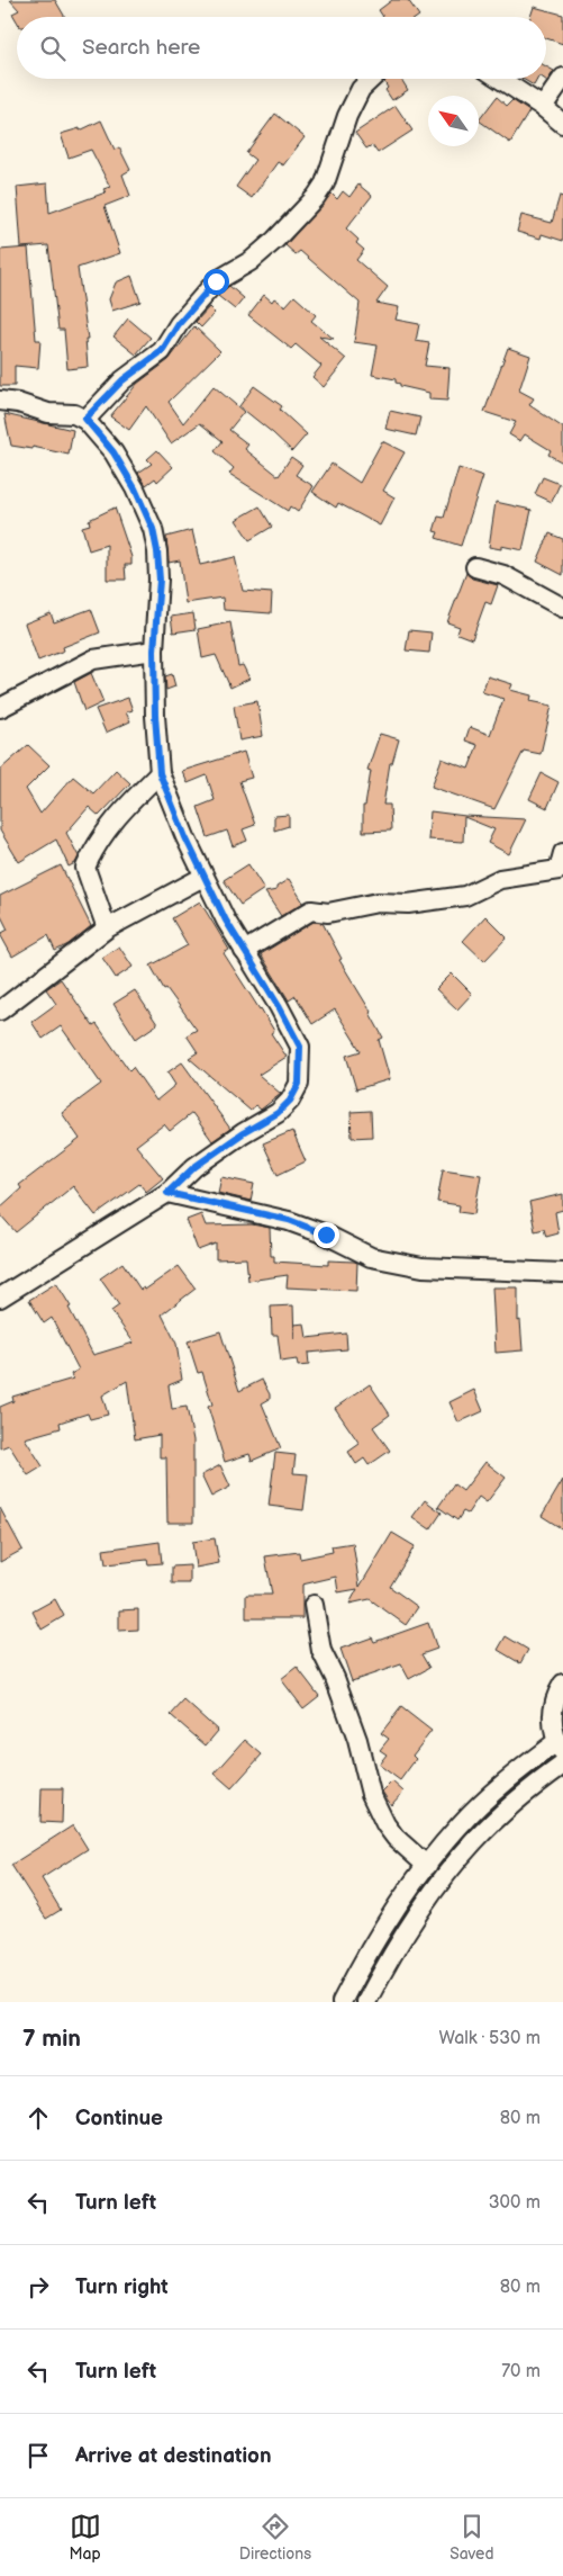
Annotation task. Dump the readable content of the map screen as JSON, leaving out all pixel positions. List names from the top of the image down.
{
  "north": "top left",
  "page": {
    "search": "Search here",
    "heading": ["7 min", "Walk · 530 m"],
    "list": [
      ["Continue", "80 m"],
      ["Turn left", "300 m"],
      ["Turn right", "80 m"],
      ["Turn left", "70 m"],
      "Arrive at destination"
    ],
    "nav": ["Map", "Directions", "Saved"]
  }
}
